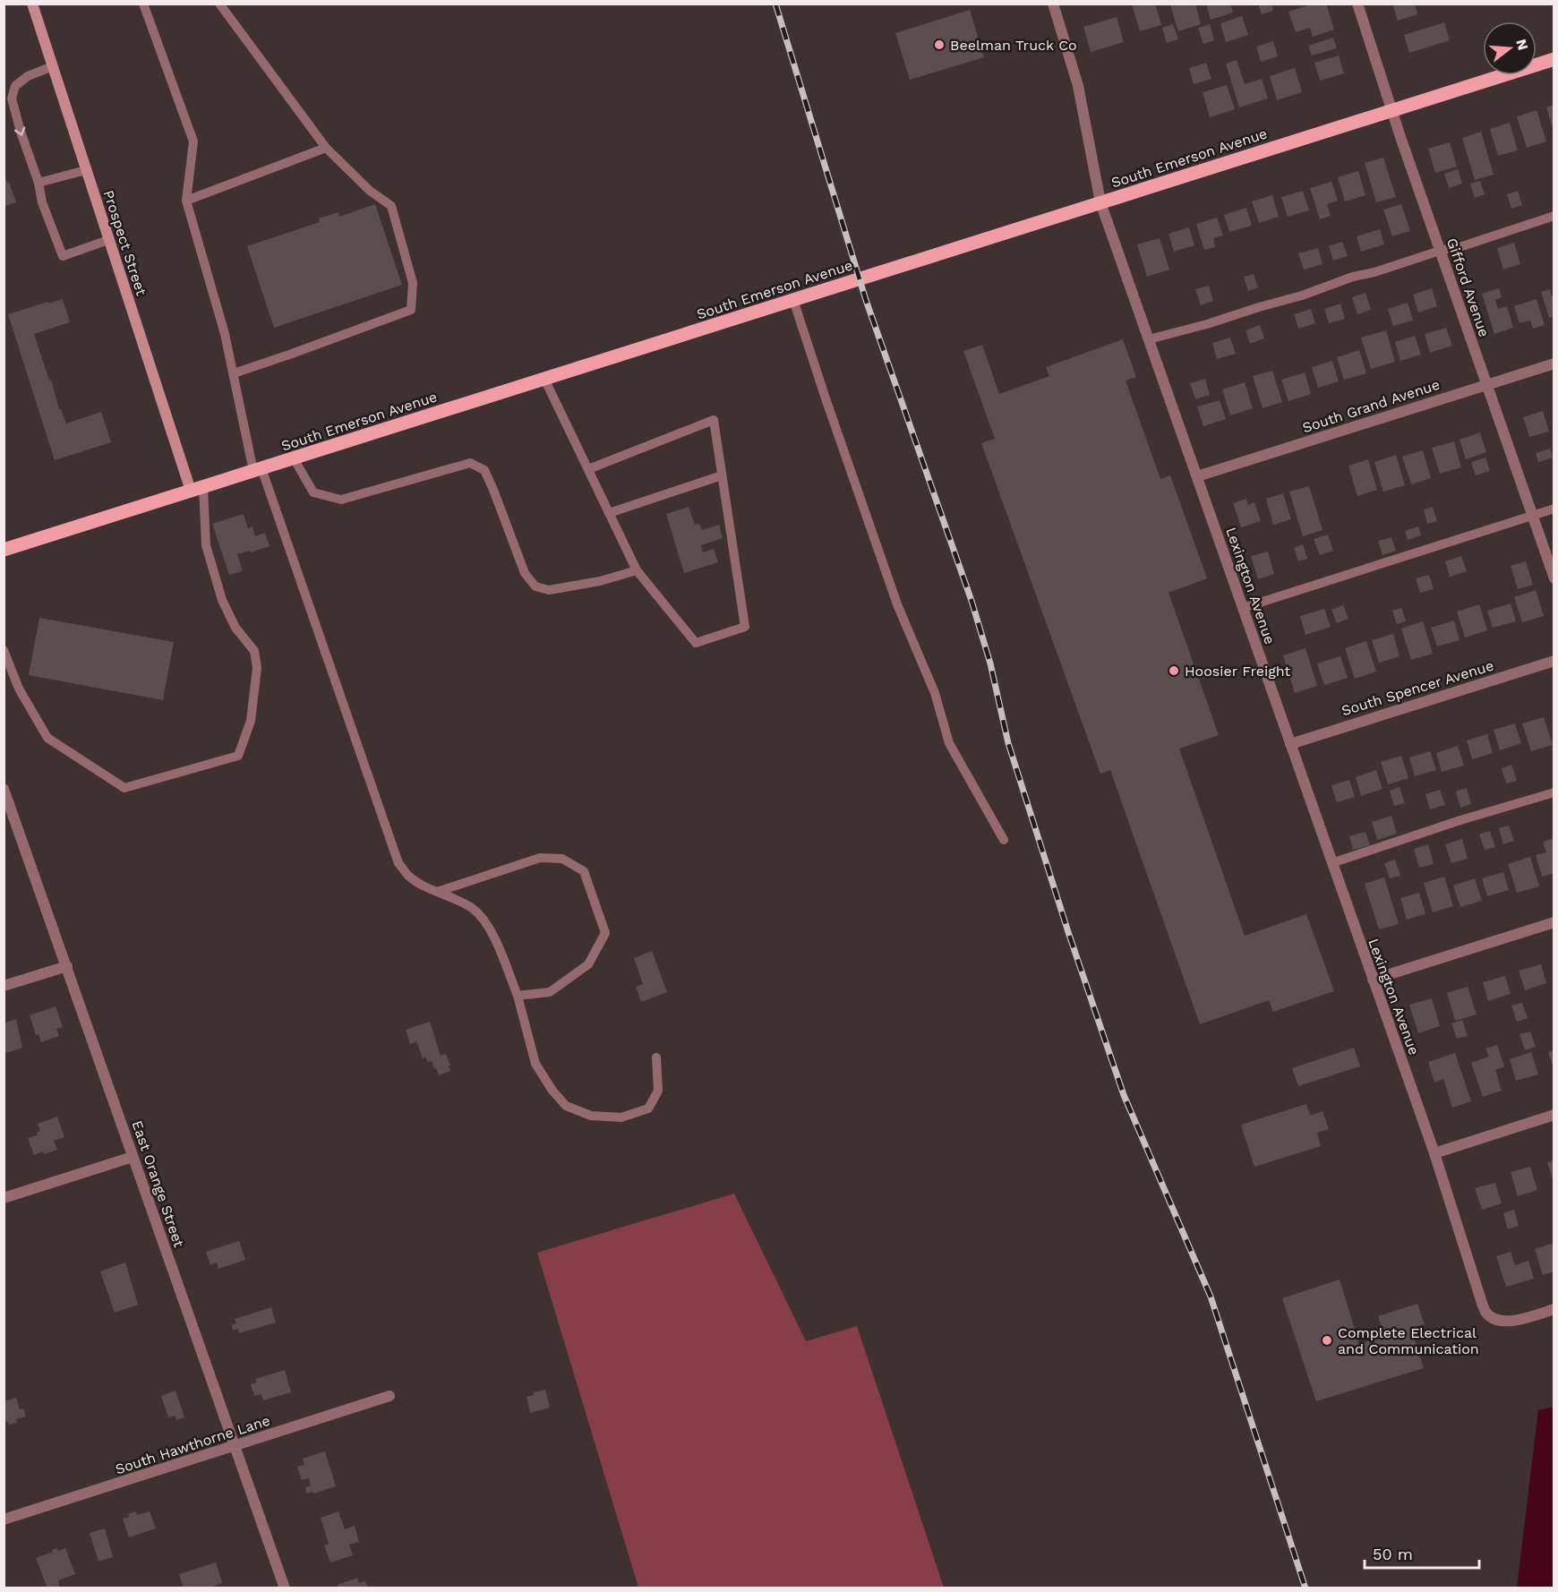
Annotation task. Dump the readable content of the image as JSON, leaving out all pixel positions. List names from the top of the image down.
{
  "streets": {
    "main road": ["South Emerson Avenue", "Prospect Street"],
    "street": [
      "Gifford Avenue",
      "South Grand Avenue",
      "Lexington Avenue",
      "South Spencer Avenue",
      "East Orange Street",
      "South Hawthorne Lane"
    ]
  },
  "crossings": [
    ["South Emerson Avenue", "Prospect Street"],
    ["South Emerson Avenue", "Gifford Avenue"],
    ["South Emerson Avenue", "Lexington Avenue"],
    ["Gifford Avenue", "South Grand Avenue"],
    ["South Grand Avenue", "Lexington Avenue"],
    ["Lexington Avenue", "South Spencer Avenue"],
    ["East Orange Street", "South Hawthorne Lane"]
  ],
  "places": ["Beelman Truck Co", "Hoosier Freight", "Complete Electrical and Communication"],
  "scale_bar": "50 m",
  "north": "right"
}
